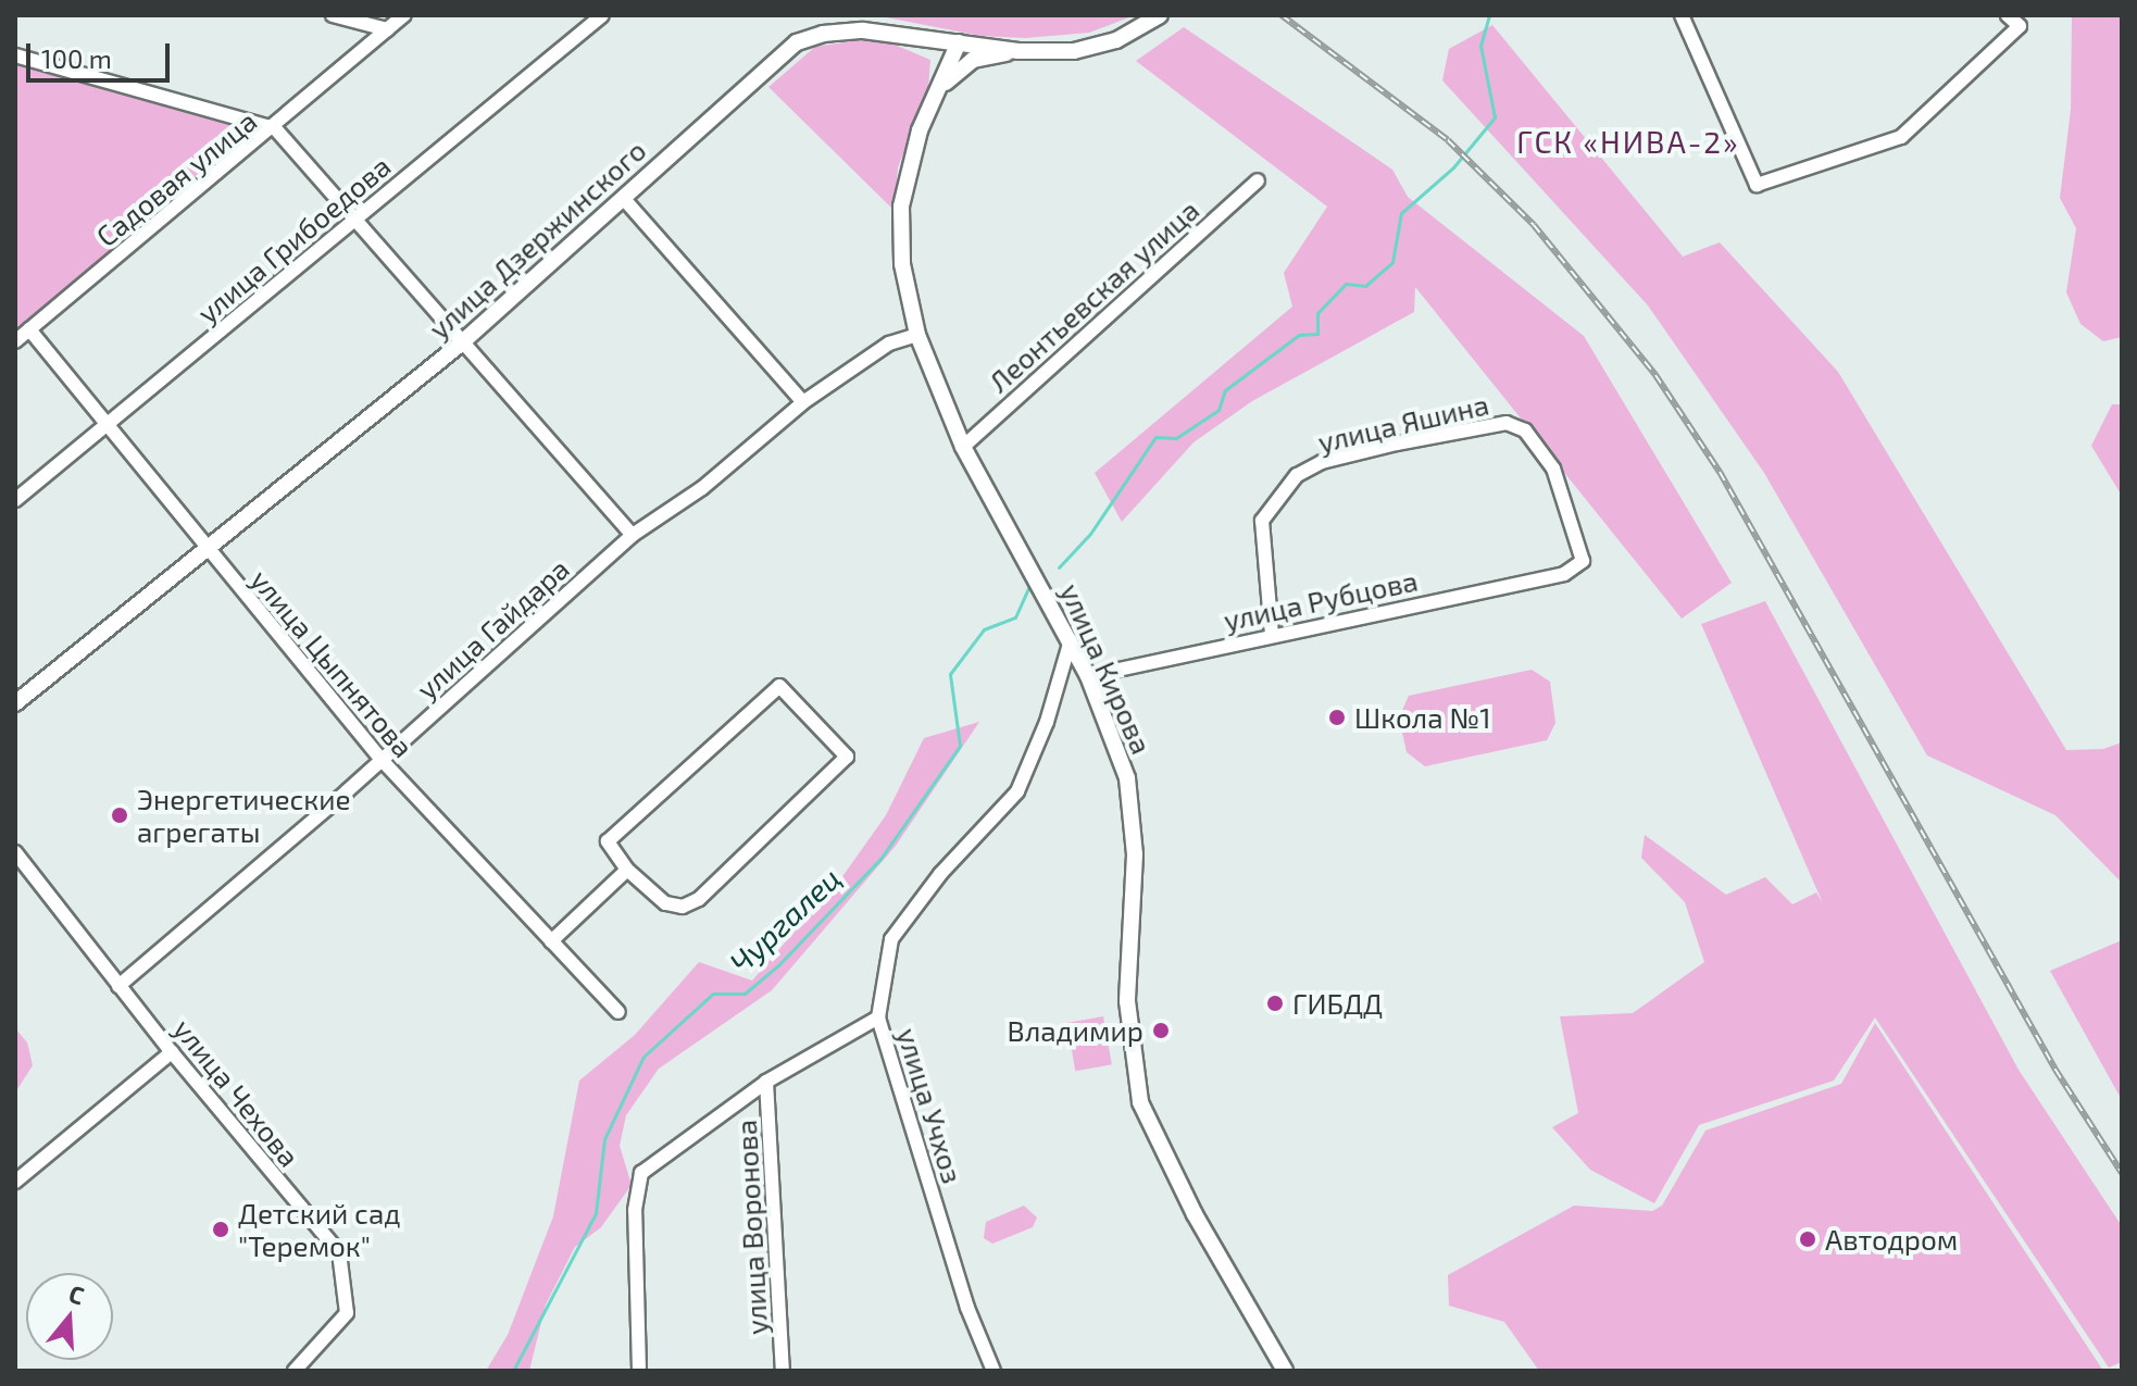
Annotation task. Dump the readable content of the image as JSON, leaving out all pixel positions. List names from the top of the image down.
{
  "streets": {
    "main road": ["улица Дзержинского", "улица Кирова"],
    "street": [
      "Садовая улица",
      "улица Грибоедова",
      "Леонтьевская улица",
      "улица Яшина",
      "улица Рубцова",
      "улица Гайдара",
      "улица Цыпнятова",
      "улица Чехова",
      "улица Учхоз",
      "улица Воронова"
    ]
  },
  "crossings": [
    ["Садовая улица", "улица Цыпнятова"],
    ["улица Грибоедова", "улица Цыпнятова"],
    ["улица Дзержинского", "улица Цыпнятова"],
    ["улица Дзержинского", "улица Кирова"],
    ["Леонтьевская улица", "улица Кирова"],
    ["улица Яшина", "улица Рубцова"],
    ["улица Рубцова", "улица Кирова"],
    ["улица Гайдара", "улица Цыпнятова"],
    ["улица Гайдара", "улица Кирова"],
    ["улица Гайдара", "улица Чехова"],
    ["улица Кирова", "улица Учхоз"]
  ],
  "districts": ["ГСК «НИВА-2»"],
  "water": ["Чургалец"],
  "places": [
    "Школа №1",
    "Энергетические агрегаты",
    "ГИБДД",
    "Владимир",
    "Детский сад \"Теремок\"",
    "Автодром"
  ],
  "scale_bar": "100 m",
  "north": "top"
}
